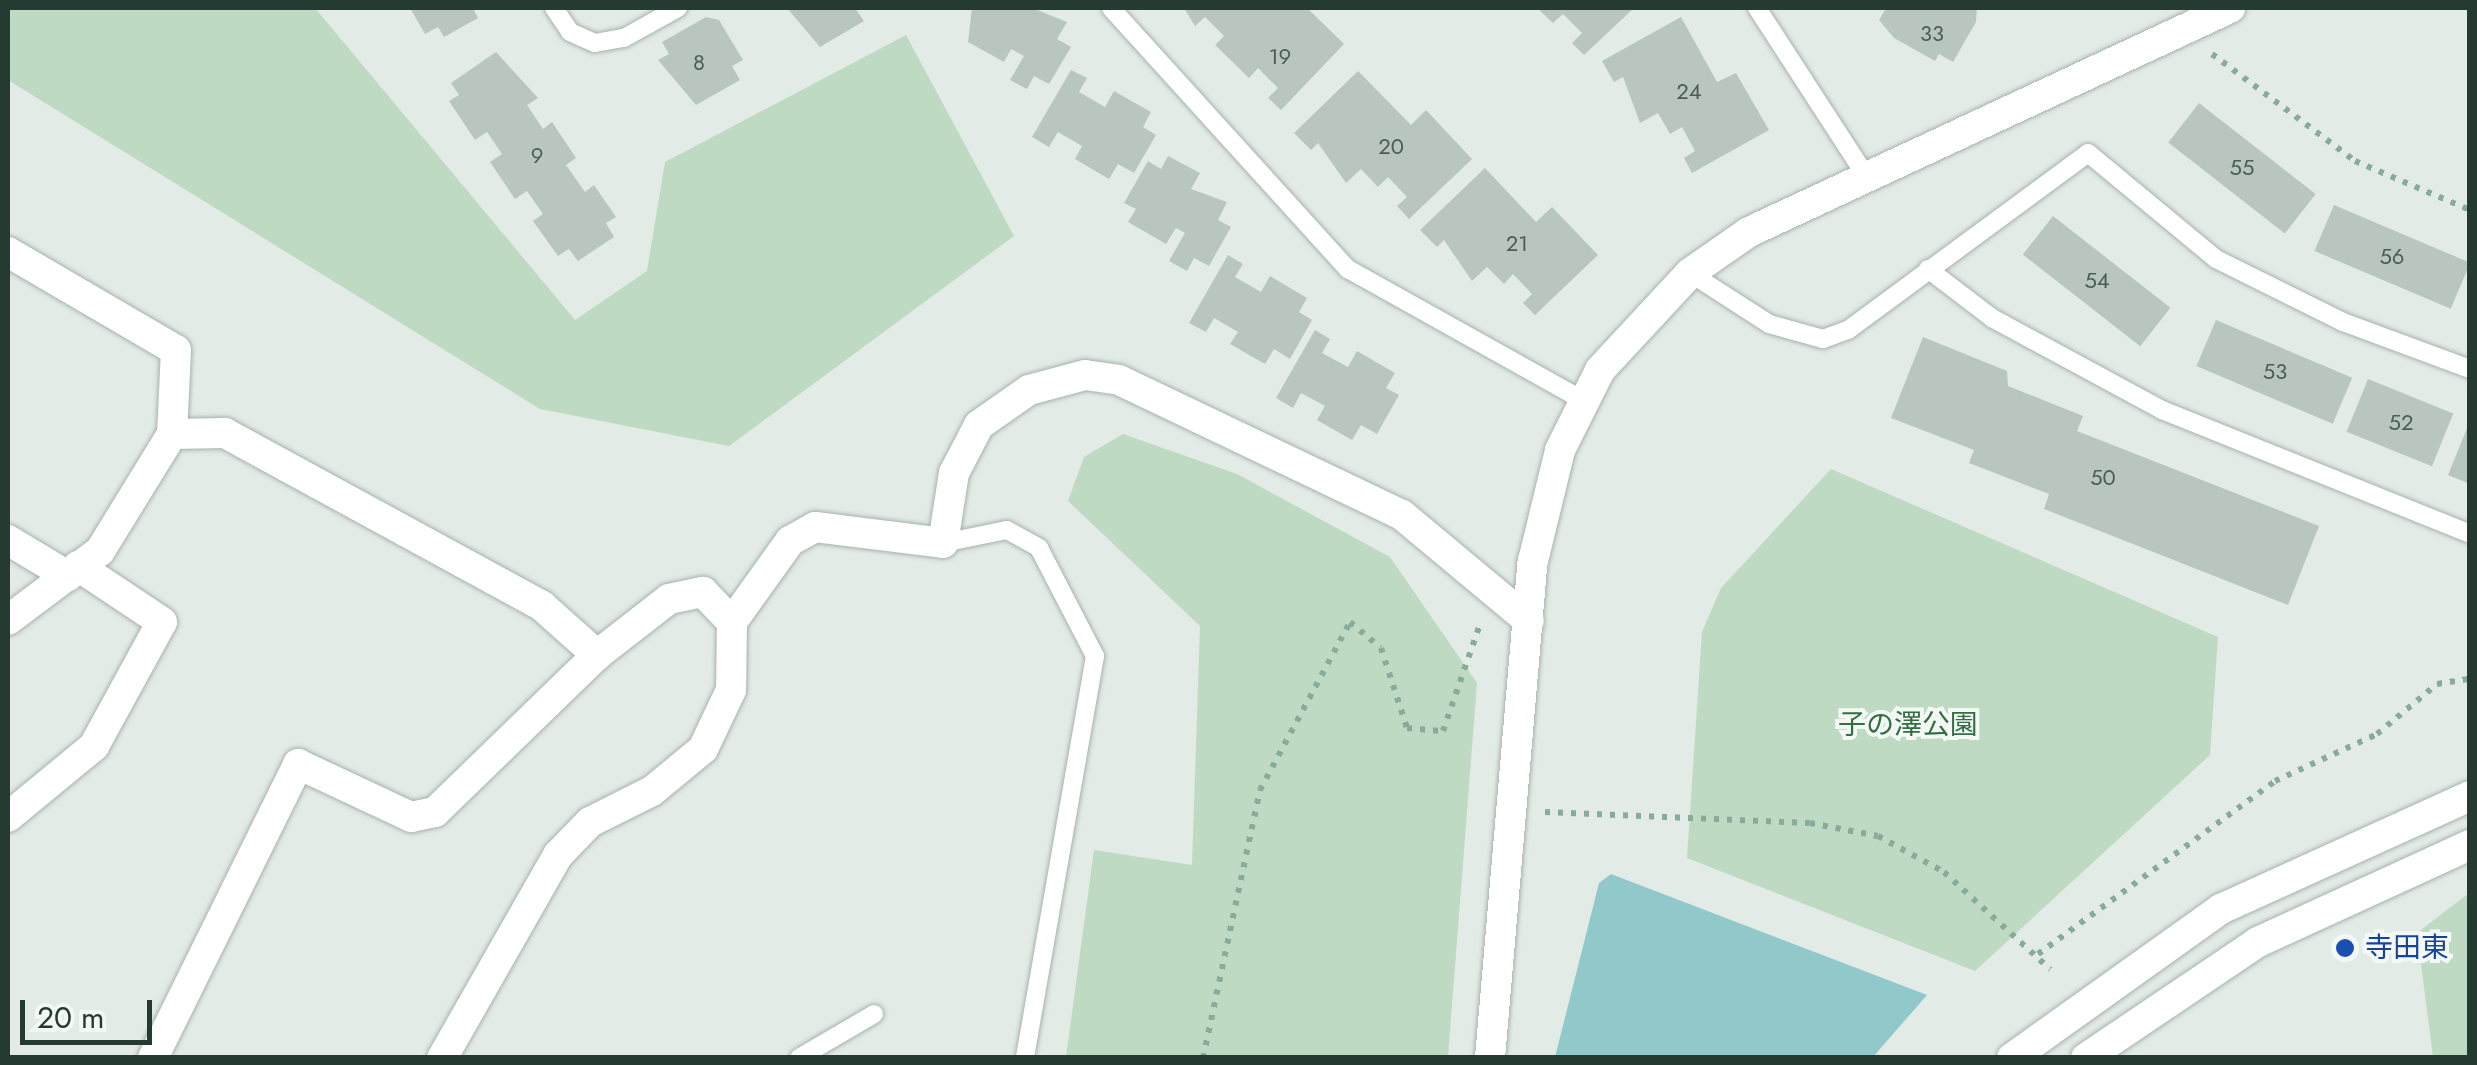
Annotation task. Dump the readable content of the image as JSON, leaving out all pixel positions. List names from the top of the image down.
{
  "parks": ["子の澤公園"],
  "places": ["寺田東"],
  "house_numbers": [
    "33",
    "19",
    "8",
    "24",
    "20",
    "9",
    "55",
    "21",
    "56",
    "54",
    "53",
    "52",
    "50"
  ],
  "scale_bar": "20 m"
}
